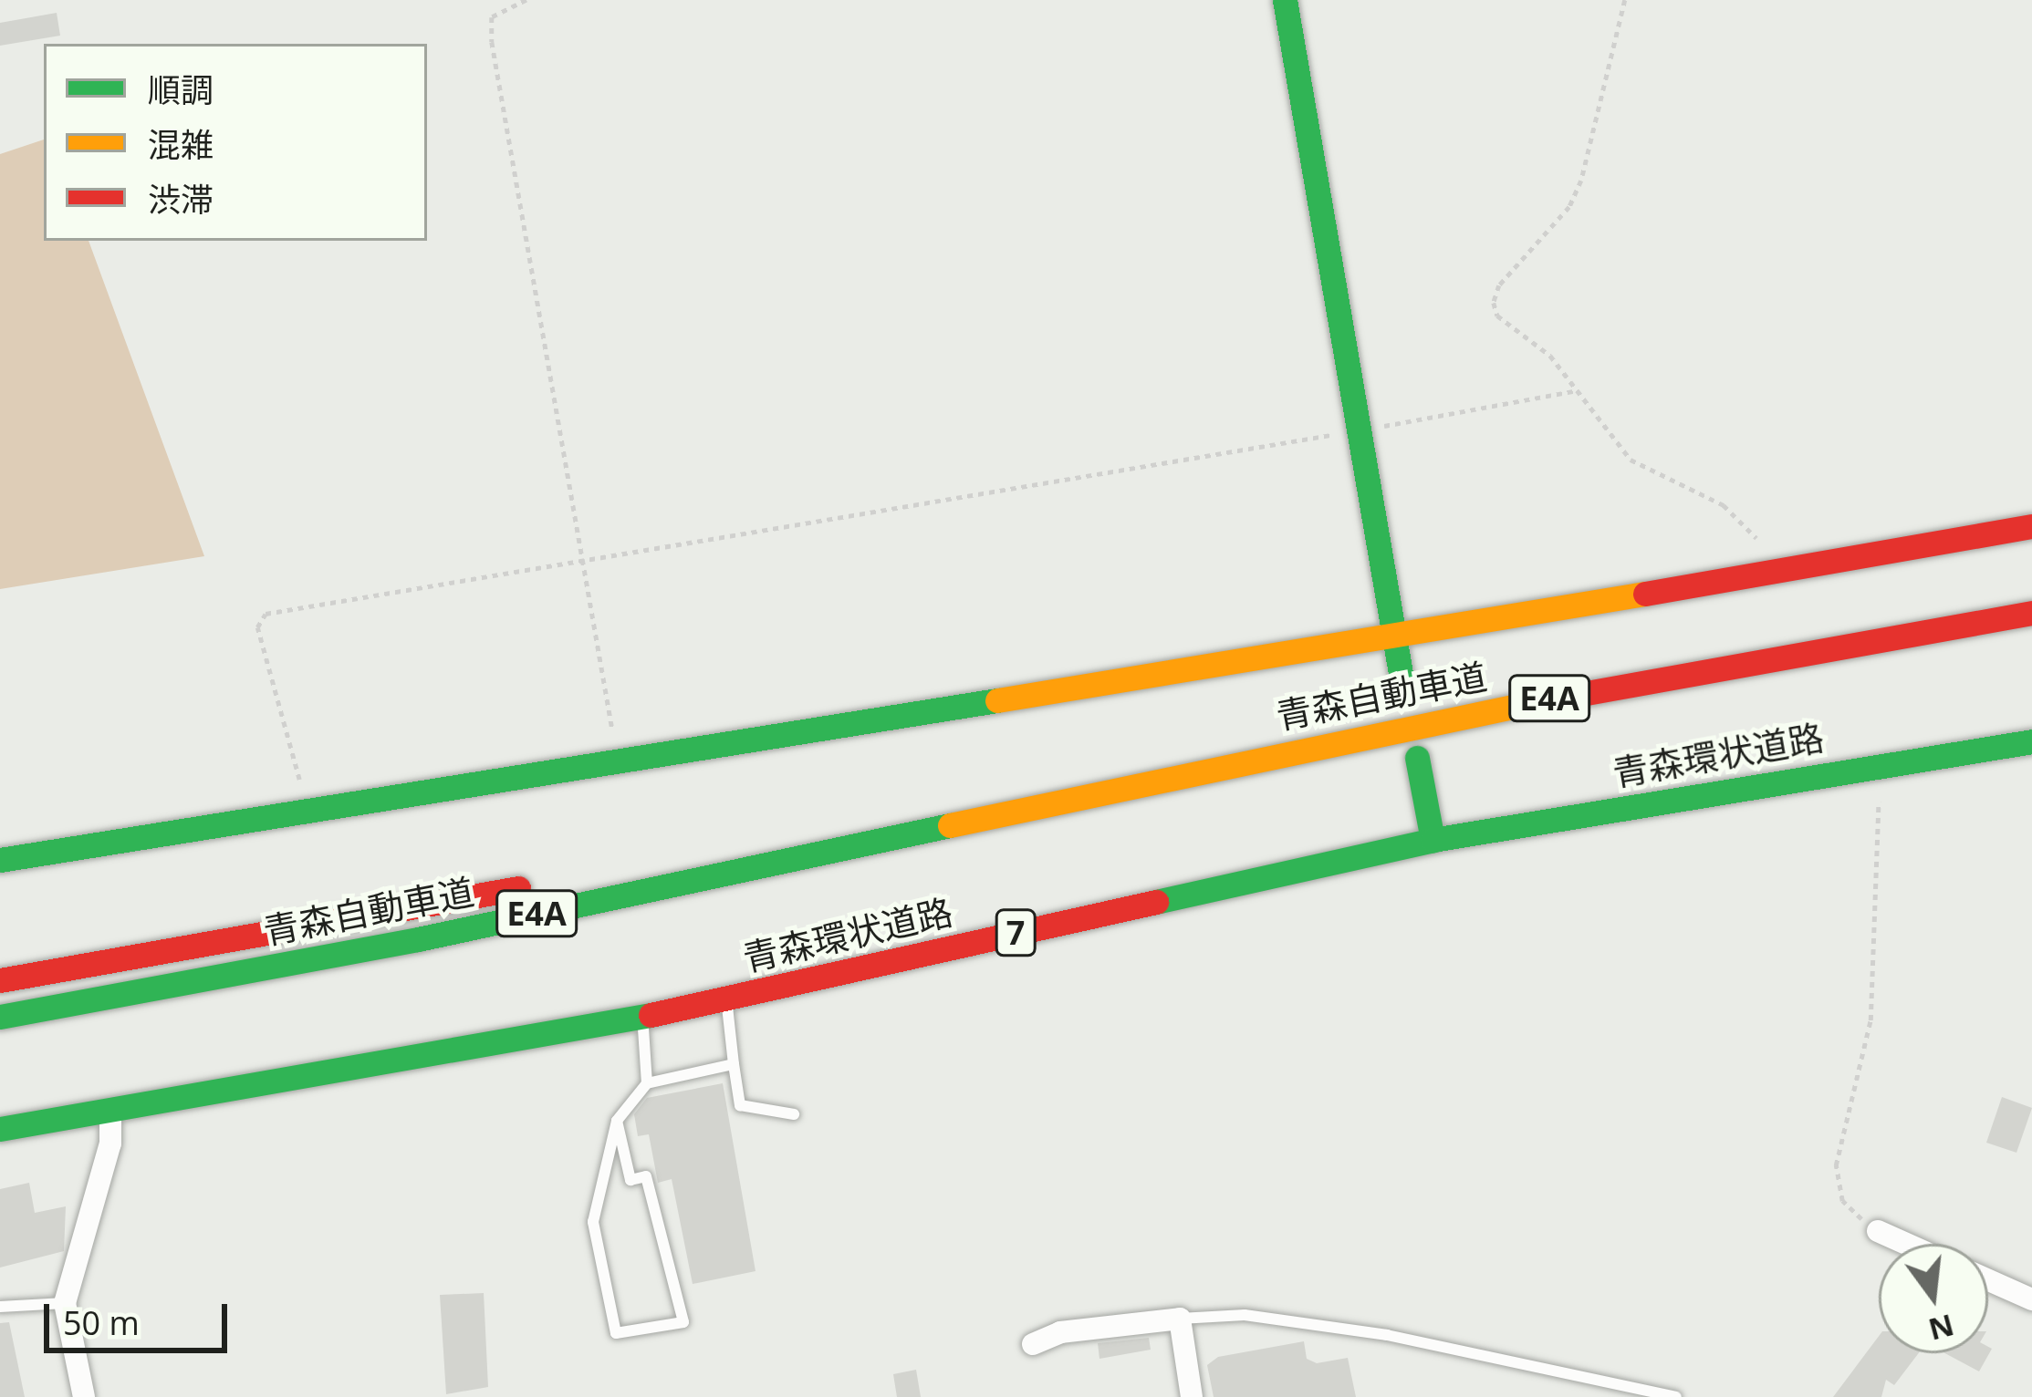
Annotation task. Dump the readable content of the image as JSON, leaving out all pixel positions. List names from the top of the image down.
{
  "streets": {
    "main road": [
      "青森自動車道",
      "E4A",
      "青森環状道路",
      "7"
    ]
  },
  "legend": ["順調", "混雑", "渋滞"],
  "scale_bar": "50 m",
  "north": "bottom"
}
